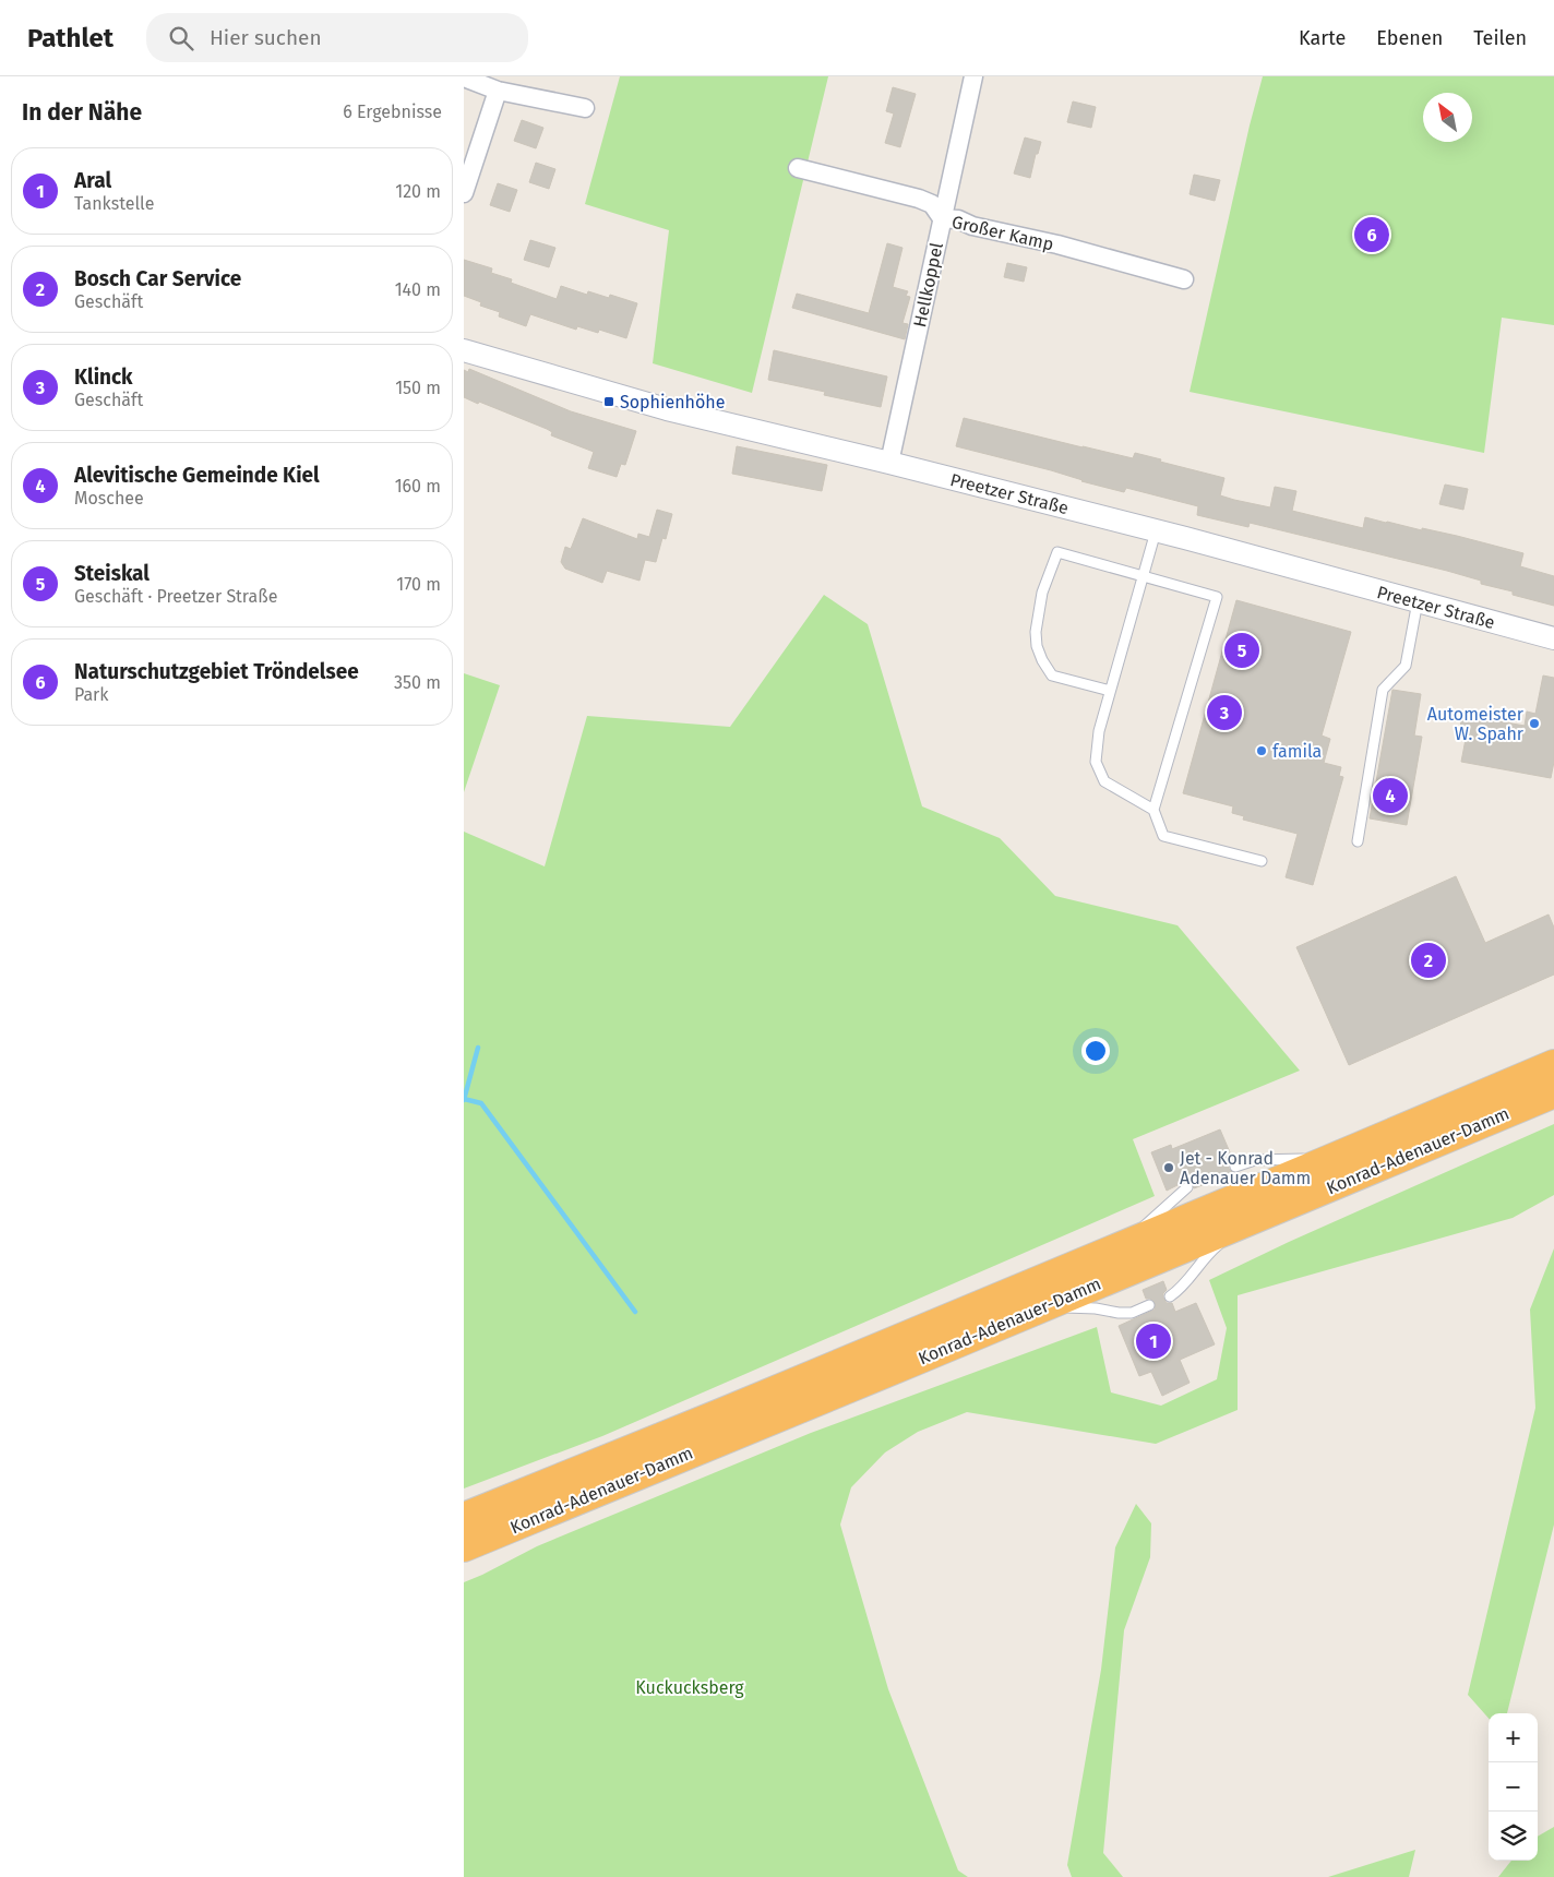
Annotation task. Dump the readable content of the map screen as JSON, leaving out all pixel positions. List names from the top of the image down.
{
  "streets": {
    "highway": ["Konrad-Adenauer-Damm"],
    "street": ["Großer Kamp", "Hellkoppel", "Preetzer Straße"]
  },
  "crossings": [
    ["Großer Kamp", "Hellkoppel"],
    ["Hellkoppel", "Preetzer Straße"]
  ],
  "parks": ["Kuckucksberg"],
  "places": {
    "transit": ["Sophienhöhe"],
    "other": ["Automeister W. Spahr", "famila", "Jet - Konrad Adenauer Damm"]
  },
  "north": "top left",
  "page": {
    "header": "Pathlet",
    "search": "Hier suchen",
    "nav": ["Karte", "Ebenen", "Teilen"],
    "heading": ["In der Nähe", "6 Ergebnisse"],
    "list": [
      {
        "mark": "1",
        "name": "Aral",
        "note": "Tankstelle",
        "value": "120 m"
      },
      {
        "mark": "2",
        "name": "Bosch Car Service",
        "note": "Geschäft",
        "value": "140 m"
      },
      {
        "mark": "3",
        "name": "Klinck",
        "note": "Geschäft",
        "value": "150 m"
      },
      {
        "mark": "4",
        "name": "Alevitische Gemeinde Kiel",
        "note": "Moschee",
        "value": "160 m"
      },
      {
        "mark": "5",
        "name": "Steiskal",
        "note": "Geschäft · Preetzer Straße",
        "value": "170 m"
      },
      {
        "mark": "6",
        "name": "Naturschutzgebiet Tröndelsee",
        "note": "Park",
        "value": "350 m"
      }
    ],
    "pins": [
      "6",
      "5",
      "3",
      "4",
      "2",
      "1"
    ],
    "map_buttons": ["+", "−"]
  }
}
